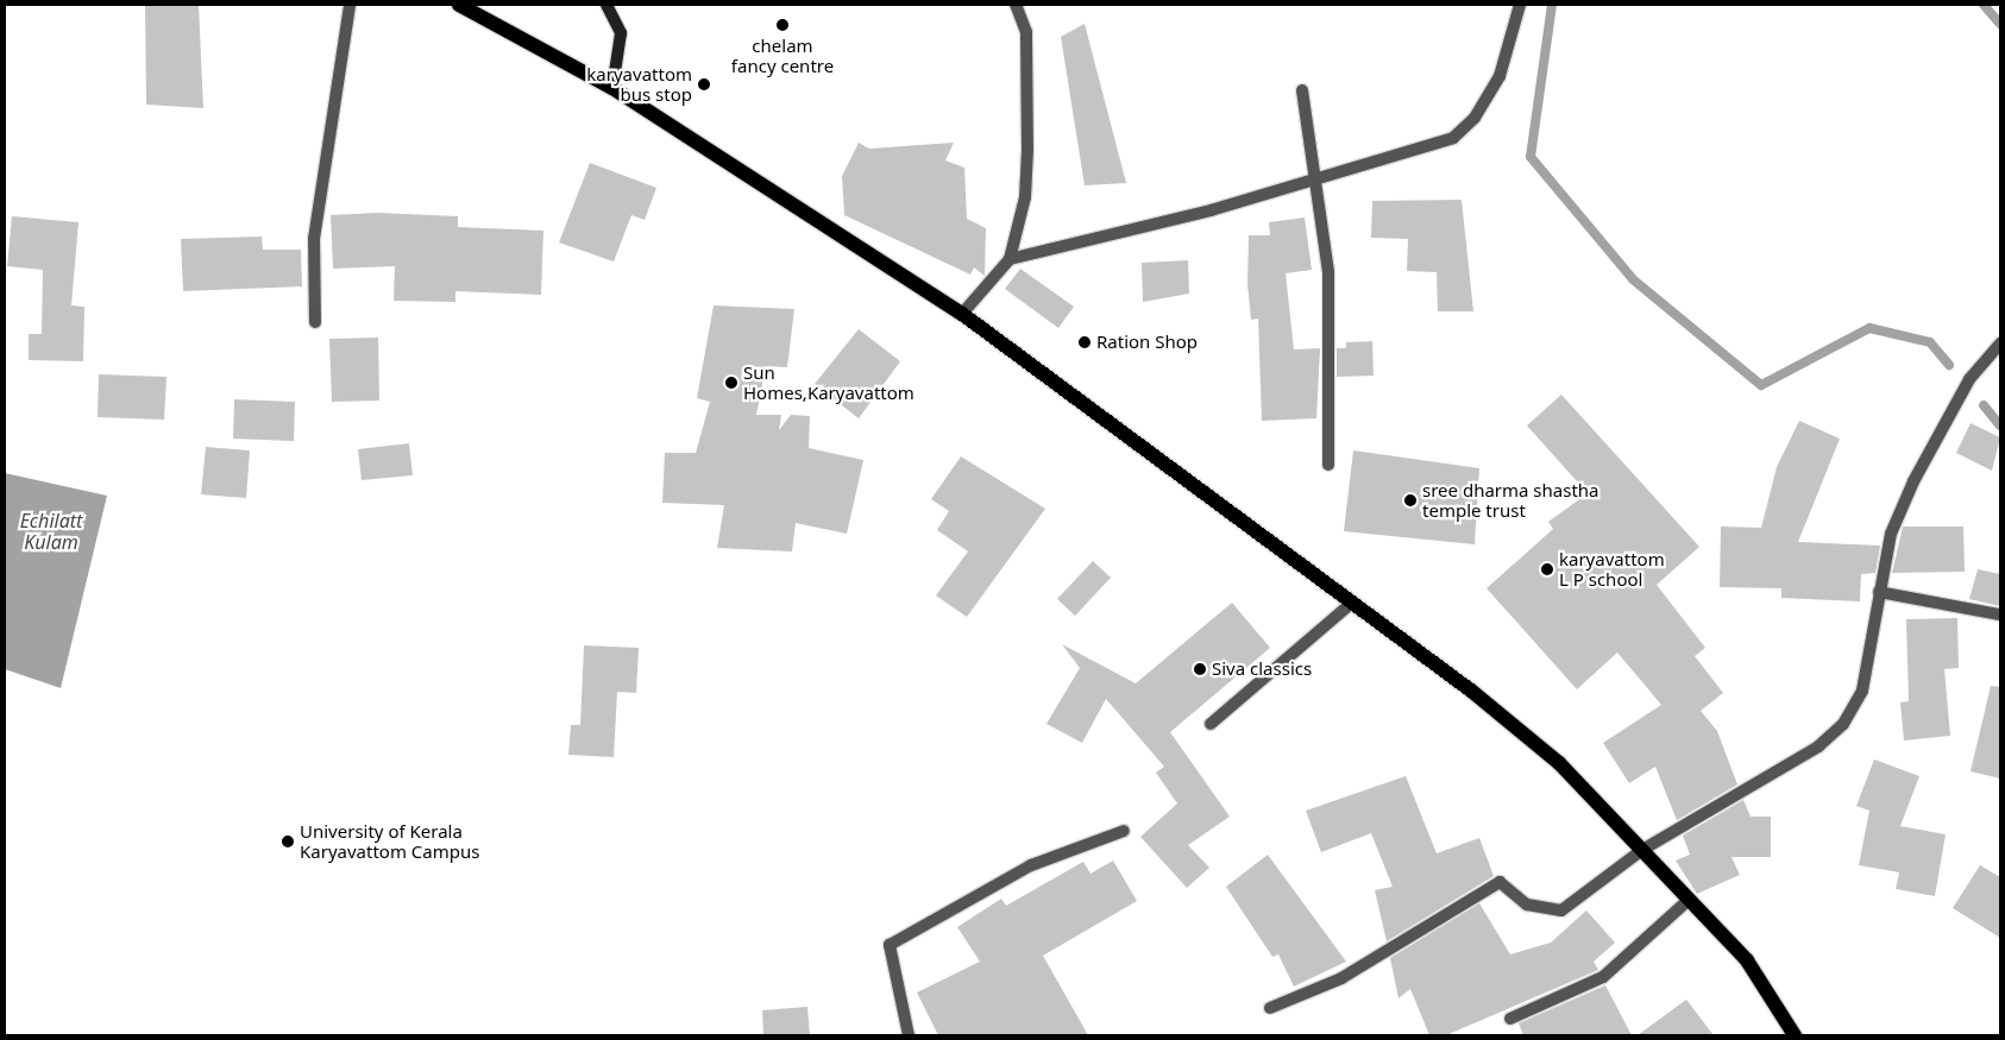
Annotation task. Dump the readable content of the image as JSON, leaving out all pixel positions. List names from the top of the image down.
{
  "water": ["Echilatt Kulam"],
  "places": [
    "chelam fancy centre",
    "karyavattom bus stop",
    "Ration Shop",
    "Sun Homes,Karyavattom",
    "sree dharma shastha temple trust",
    "karyavattom L P school",
    "Siva classics",
    "University of Kerala Karyavattom Campus"
  ]
}
